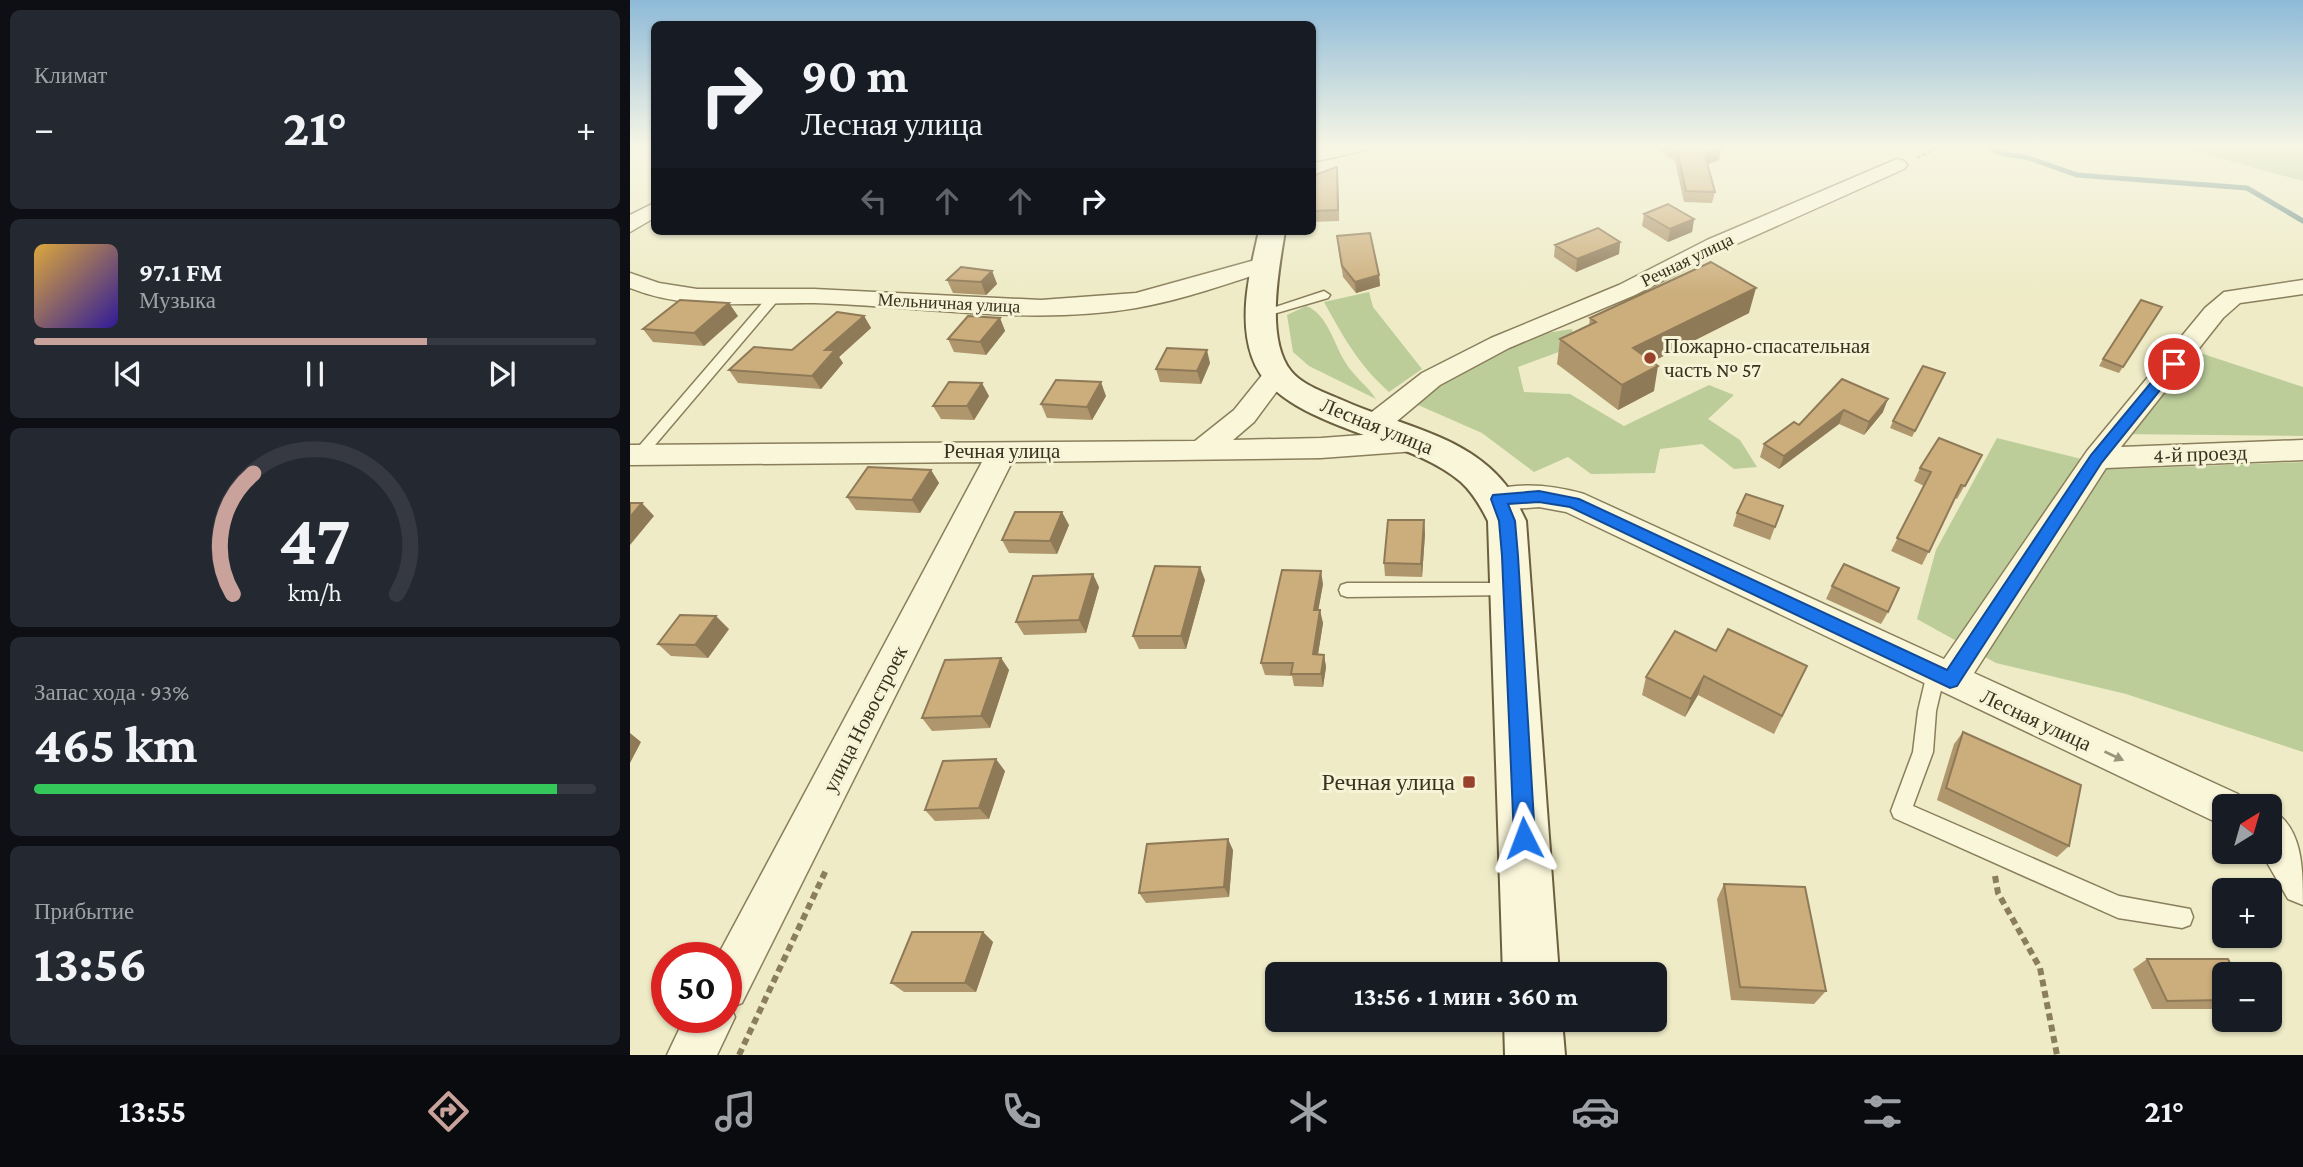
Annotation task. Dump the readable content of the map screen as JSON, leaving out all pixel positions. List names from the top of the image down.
{
  "streets": {
    "main road": ["Лесная улица"],
    "street": [
      "Речная улица",
      "Мельничная улица",
      "4-й проезд",
      "улица Новостроек"
    ]
  },
  "crossings": [
    ["Речная улица", "Лесная улица"],
    ["Речная улица", "улица Новостроек"]
  ],
  "places": {
    "other": ["Пожарно-спасательная часть № 57"],
    "transit": ["Речная улица"]
  },
  "north": "top right",
  "page": {
    "tile": [
      "Климат",
      ["Запас хода · 93%", "465 km"],
      ["Прибытие", "13:56"]
    ],
    "turn": ["90 m", "Лесная улица"],
    "heat": ["−", "21°", "+"],
    "song": ["97.1 FM", "Музыка"],
    "map_buttons": ["+", "−"],
    "limit": "50",
    "trip": "13:56 · 1 мин · 360 m",
    "tabs": ["13:55", "21°"],
    "gauge": ["47", "km/h"]
  }
}
